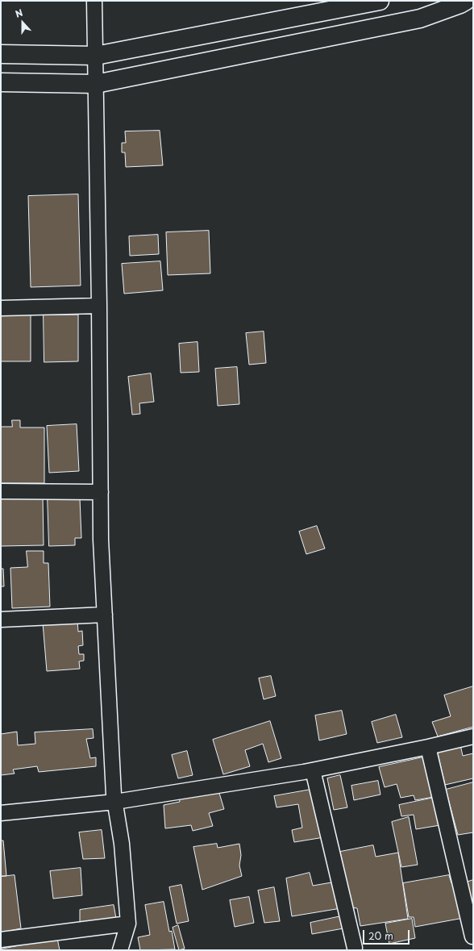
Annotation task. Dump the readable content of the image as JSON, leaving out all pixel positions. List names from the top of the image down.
{
  "scale_bar": "20 m",
  "north": "top"
}
